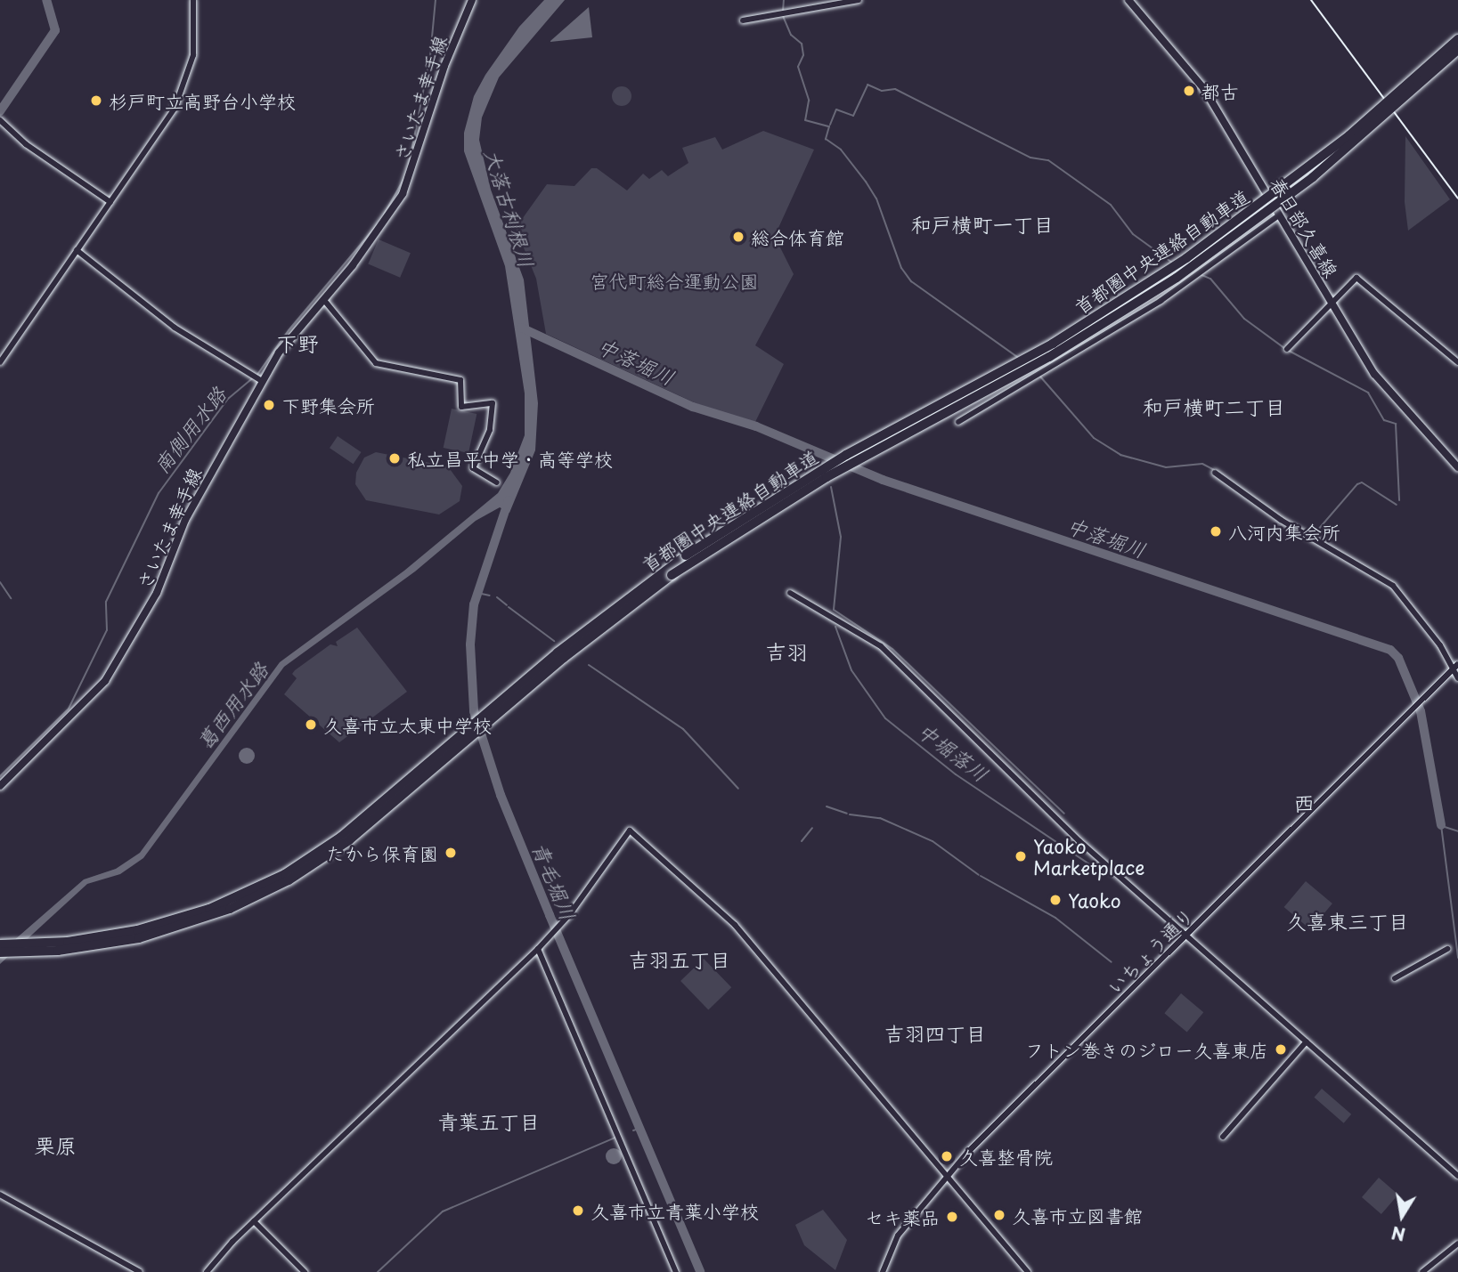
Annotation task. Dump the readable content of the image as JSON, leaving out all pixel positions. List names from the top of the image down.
{
  "streets": {
    "highway": ["首都圏中央連絡自動車道"],
    "main road": ["さいたま幸手線", "春日部久喜線"],
    "street": ["いちょう通り"]
  },
  "districts": [
    "和戸横町一丁目",
    "下野",
    "和戸横町二丁目",
    "吉羽",
    "西",
    "久喜東三丁目",
    "吉羽五丁目",
    "吉羽四丁目",
    "青葉五丁目",
    "栗原"
  ],
  "water": [
    "大落古利根川",
    "中落堀川",
    "南側用水路",
    "葛西用水路",
    "中堀落川",
    "青毛堀川"
  ],
  "parks": ["宮代町総合運動公園"],
  "places": [
    "都古",
    "杉戸町立高野台小学校",
    "総合体育館",
    "下野集会所",
    "私立昌平中学・高等学校",
    "八河内集会所",
    "久喜市立太東中学校",
    "たから保育園",
    "Yaoko Marketplace",
    "Yaoko",
    "フトン巻きのジロー久喜東店",
    "久喜整骨院",
    "久喜市立青葉小学校",
    "久喜市立図書館",
    "セキ薬品"
  ],
  "north": "bottom"
}
